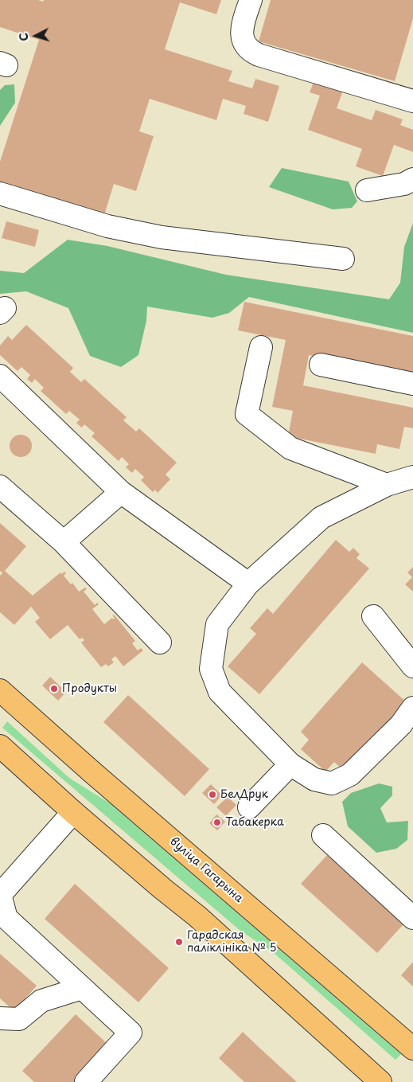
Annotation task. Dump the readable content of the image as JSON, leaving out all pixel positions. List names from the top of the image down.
{
  "streets": {
    "main road": ["вуліца Гагарына"]
  },
  "places": [
    "Продукты",
    "БелДрук",
    "Табакерка",
    "Гарадская паліклініка № 5"
  ],
  "north": "left"
}
